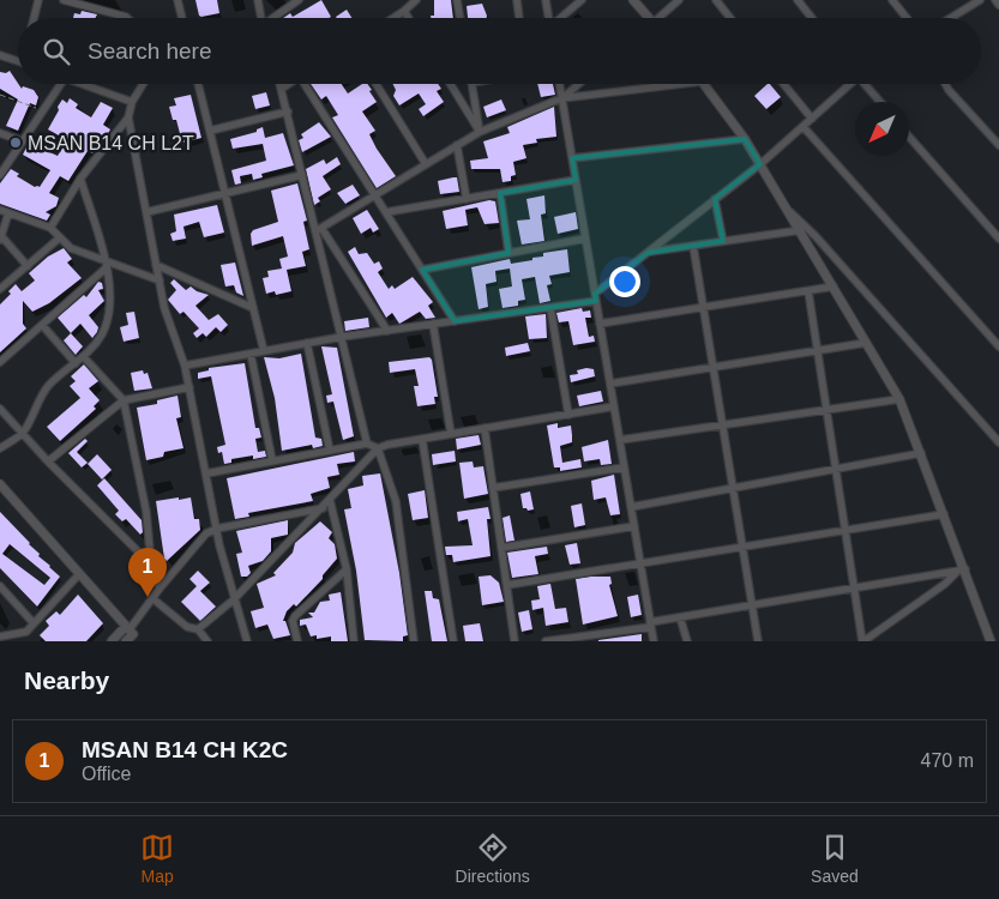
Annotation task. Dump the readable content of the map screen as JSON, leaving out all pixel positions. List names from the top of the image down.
{
  "places": ["MSAN B14 CH L2T"],
  "north": "bottom left",
  "page": {
    "search": "Search here",
    "pins": "1",
    "heading": "Nearby",
    "list": [
      {
        "mark": "1",
        "name": "MSAN B14 CH K2C",
        "note": "Office",
        "value": "470 m"
      }
    ],
    "nav": ["Map", "Directions", "Saved"]
  }
}
